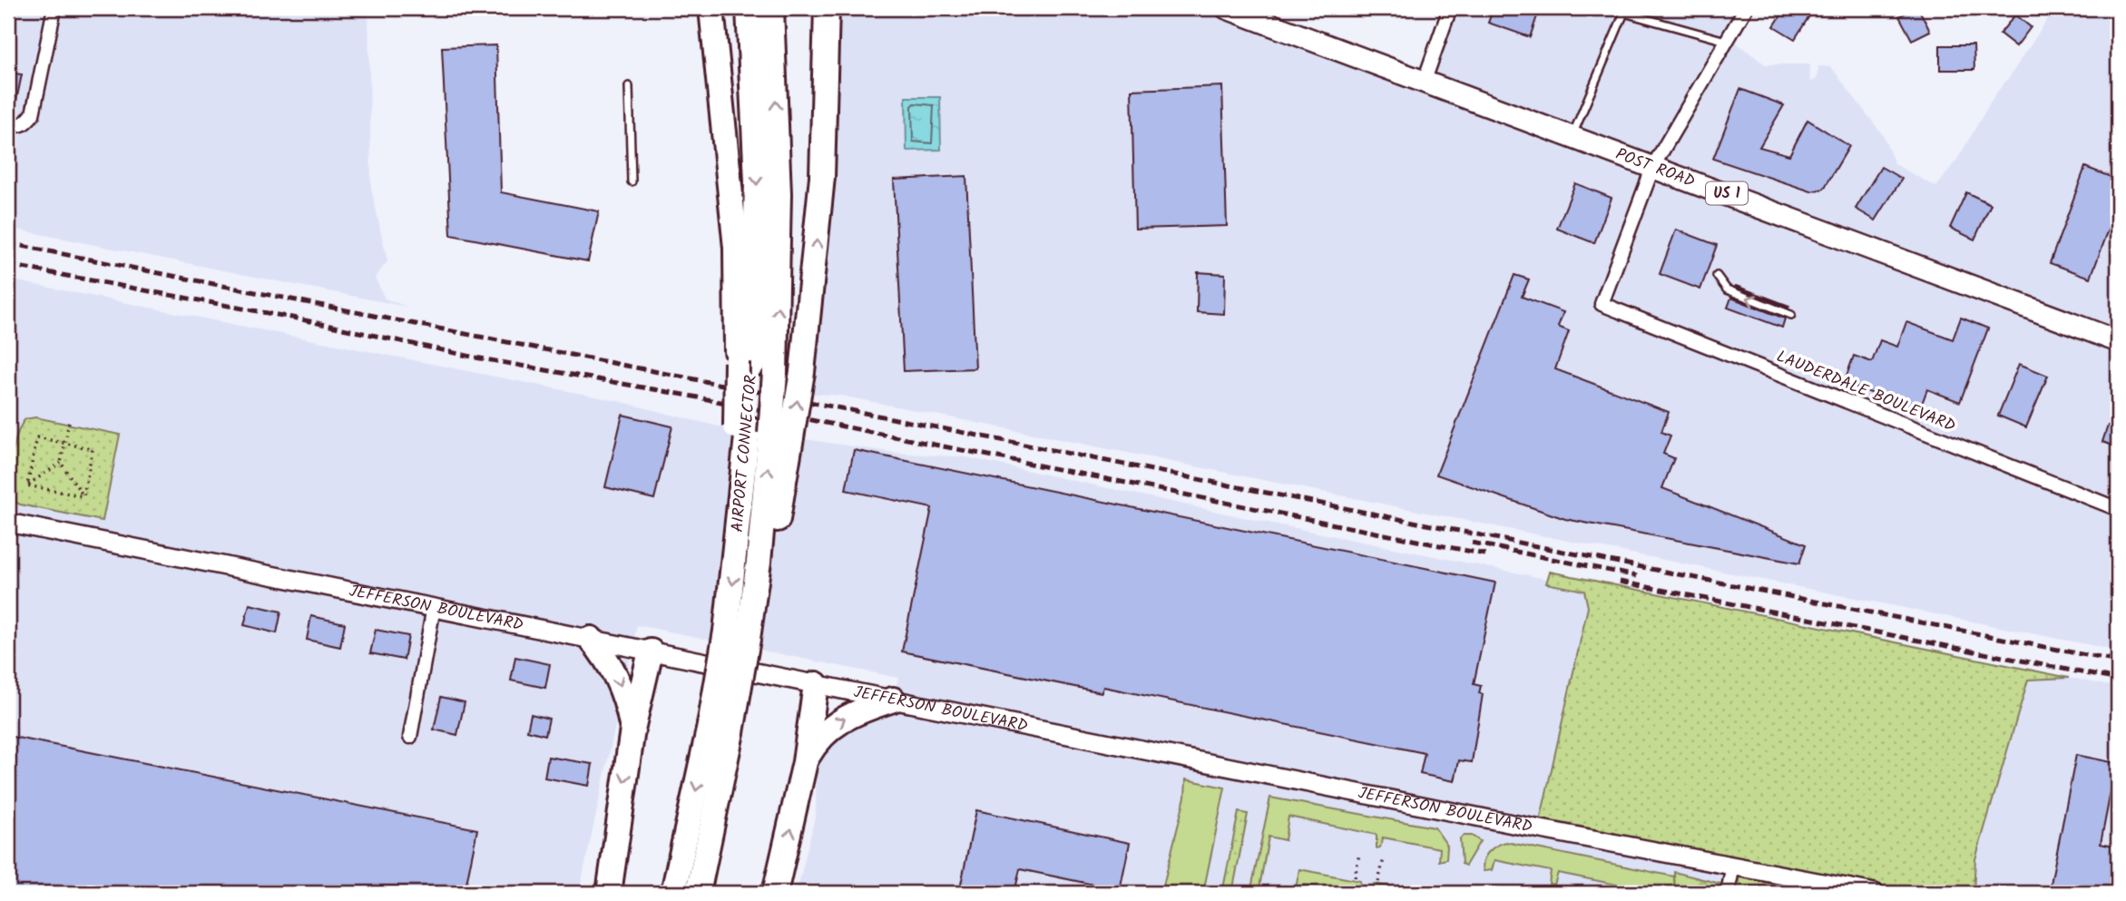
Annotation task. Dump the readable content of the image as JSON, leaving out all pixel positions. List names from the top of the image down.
{
  "streets": {
    "highway": ["AIRPORT CONNECTOR"],
    "main road": ["POST ROAD", "US 1", "JEFFERSON BOULEVARD"],
    "street": ["LAUDERDALE BOULEVARD"]
  },
  "crossings": [
    ["POST ROAD", "LAUDERDALE BOULEVARD"]
  ]
}
